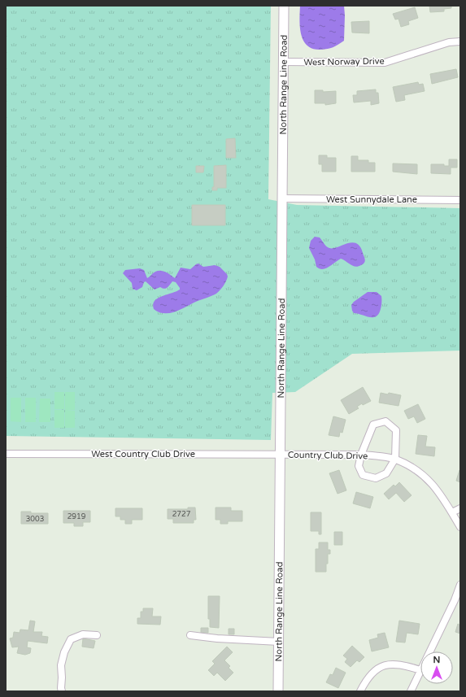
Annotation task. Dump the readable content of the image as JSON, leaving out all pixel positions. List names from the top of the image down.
{
  "streets": {
    "street": [
      "West Norway Drive",
      "North Range Line Road",
      "West Sunnydale Lane",
      "West Country Club Drive",
      "Country Club Drive"
    ]
  },
  "crossings": [
    ["West Norway Drive", "North Range Line Road"],
    ["North Range Line Road", "West Sunnydale Lane"],
    ["North Range Line Road", "West Country Club Drive"],
    ["North Range Line Road", "Country Club Drive"],
    ["West Country Club Drive", "Country Club Drive"]
  ],
  "house_numbers": ["2727", "2919", "3003"],
  "north": "top"
}
